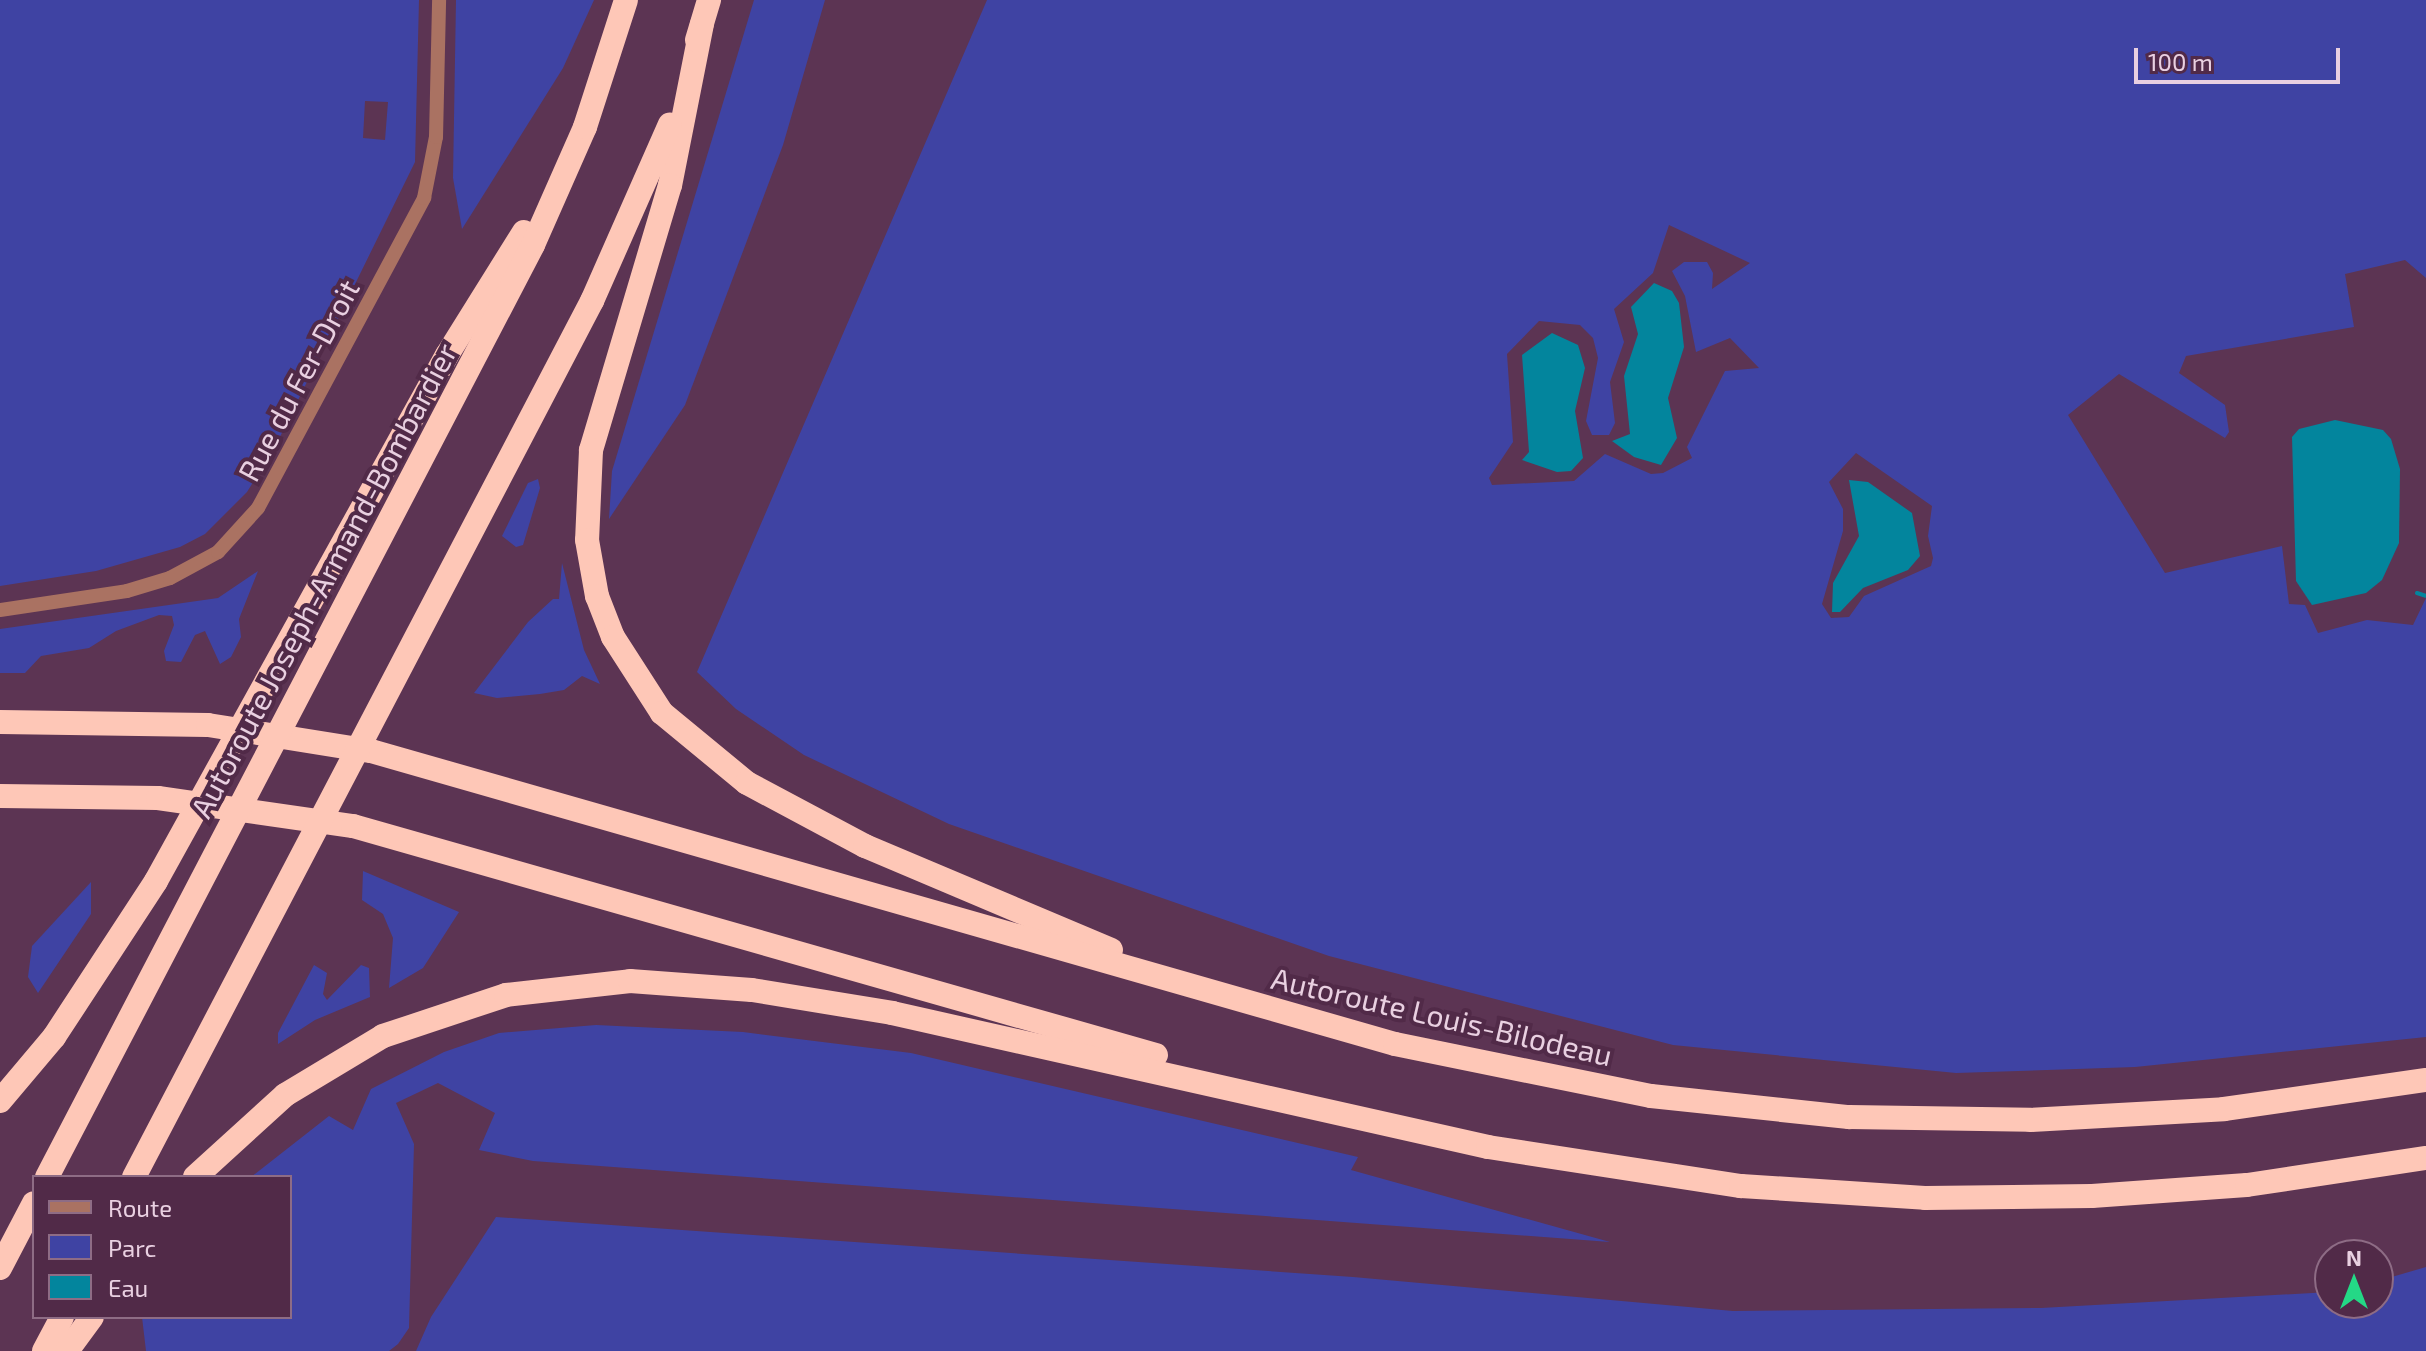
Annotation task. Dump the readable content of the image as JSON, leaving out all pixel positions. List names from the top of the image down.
{
  "streets": {
    "highway": ["Autoroute Joseph-Armand-Bombardier", "Autoroute Louis-Bilodeau"],
    "street": ["Rue du Fer-Droit"]
  },
  "legend": ["Route", "Parc", "Eau"],
  "scale_bar": "100 m",
  "north": "top"
}
